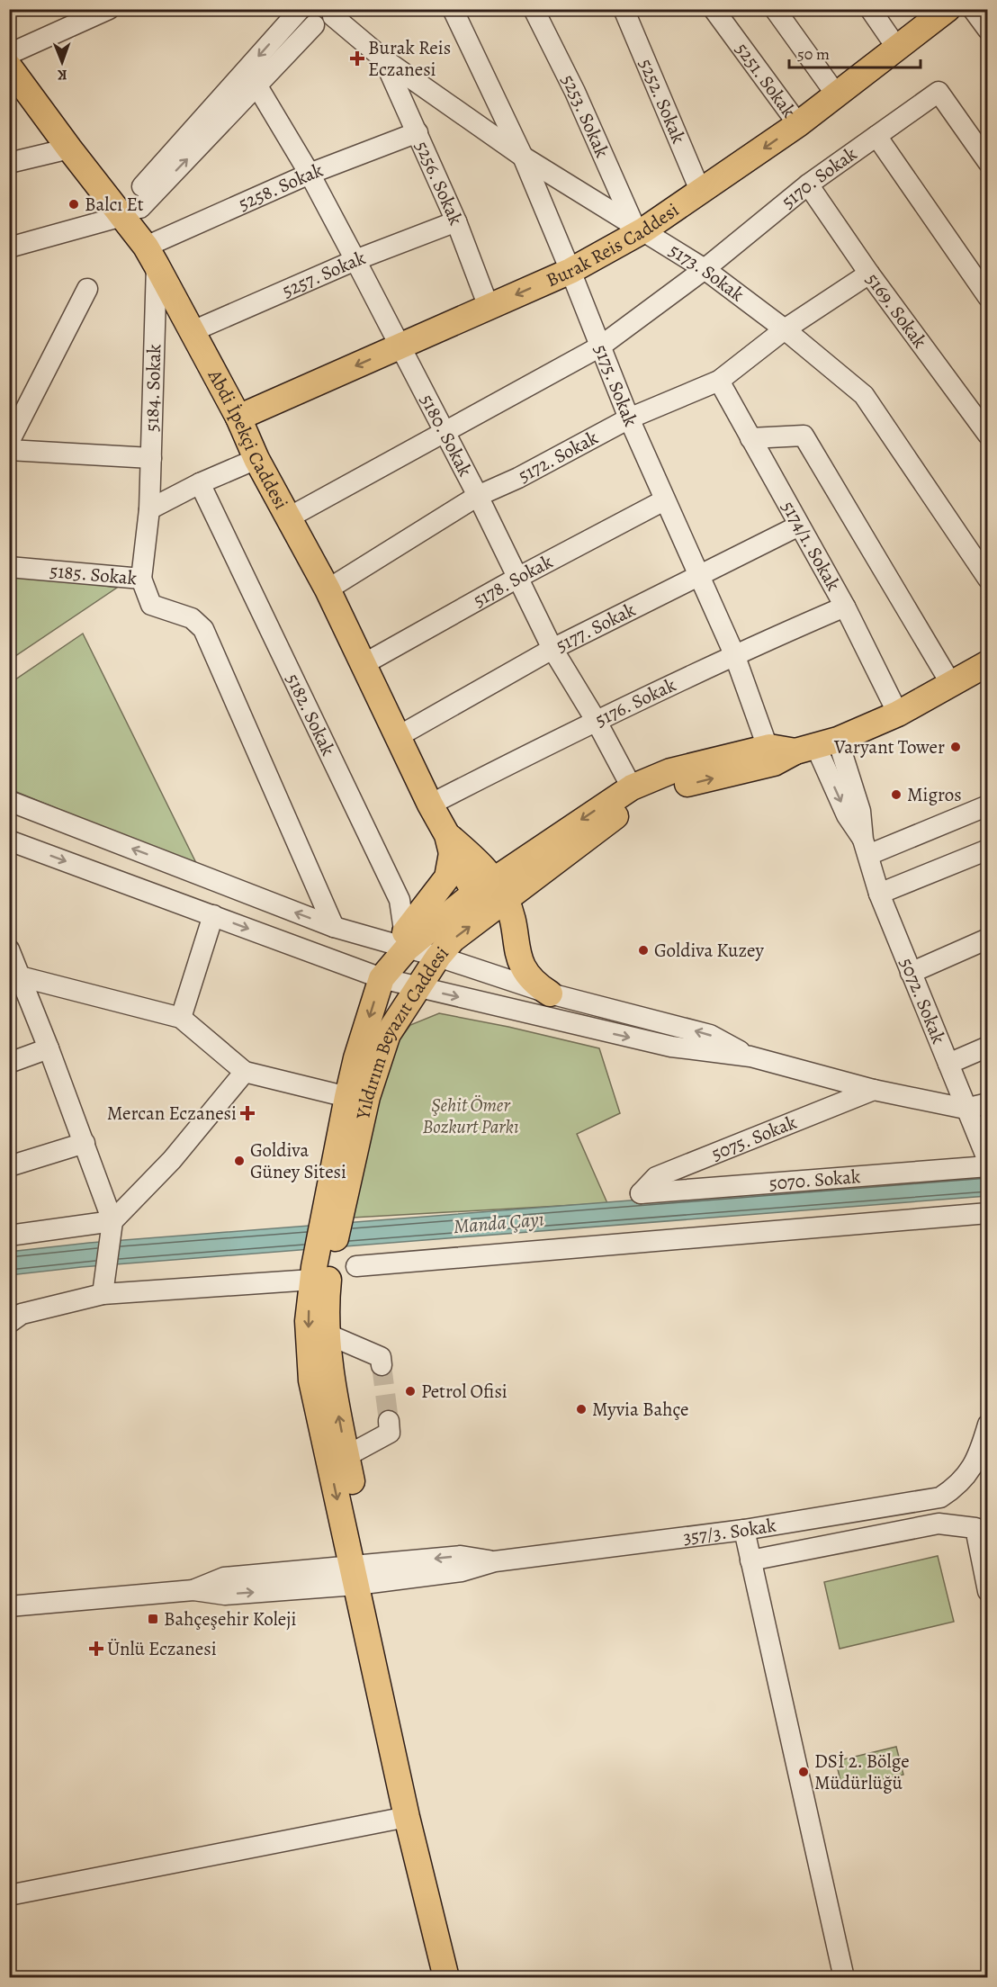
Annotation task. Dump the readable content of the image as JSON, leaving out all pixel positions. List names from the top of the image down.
{
  "streets": {
    "main road": ["Burak Reis Caddesi", "Abdi İpekçi Caddesi", "Yıldırım Beyazıt Caddesi"],
    "street": [
      "5251. Sokak",
      "5252. Sokak",
      "5253. Sokak",
      "5170. Sokak",
      "5256. Sokak",
      "5258. Sokak",
      "5173. Sokak",
      "5257. Sokak",
      "5169. Sokak",
      "5175. Sokak",
      "5184. Sokak",
      "5180. Sokak",
      "5172. Sokak",
      "5174/1. Sokak",
      "5185. Sokak",
      "5178. Sokak",
      "5177. Sokak",
      "5176. Sokak",
      "5182. Sokak",
      "5072. Sokak",
      "5075. Sokak",
      "5070. Sokak",
      "357/3. Sokak"
    ]
  },
  "crossings": [
    ["5251. Sokak", "Burak Reis Caddesi"],
    ["5252. Sokak", "Burak Reis Caddesi"],
    ["5253. Sokak", "Burak Reis Caddesi"],
    ["5253. Sokak", "5173. Sokak"],
    ["5170. Sokak", "5173. Sokak"],
    ["5170. Sokak", "5169. Sokak"],
    ["5170. Sokak", "5175. Sokak"],
    ["5170. Sokak", "5180. Sokak"],
    ["5170. Sokak", "Abdi İpekçi Caddesi"],
    ["5256. Sokak", "5258. Sokak"],
    ["5256. Sokak", "Burak Reis Caddesi"],
    ["5256. Sokak", "5173. Sokak"],
    ["5256. Sokak", "5257. Sokak"],
    ["5258. Sokak", "5184. Sokak"],
    ["5258. Sokak", "5180. Sokak"],
    ["5258. Sokak", "Abdi İpekçi Caddesi"],
    ["Burak Reis Caddesi", "5173. Sokak"],
    ["Burak Reis Caddesi", "5175. Sokak"],
    ["Burak Reis Caddesi", "5180. Sokak"],
    ["Burak Reis Caddesi", "Abdi İpekçi Caddesi"],
    ["5173. Sokak", "5175. Sokak"],
    ["5173. Sokak", "5172. Sokak"],
    ["5257. Sokak", "5180. Sokak"],
    ["5257. Sokak", "Abdi İpekçi Caddesi"],
    ["5169. Sokak", "5172. Sokak"],
    ["5175. Sokak", "5172. Sokak"],
    ["5175. Sokak", "5178. Sokak"],
    ["5175. Sokak", "5177. Sokak"],
    ["5175. Sokak", "5176. Sokak"],
    ["5175. Sokak", "5072. Sokak"],
    ["5175. Sokak", "Yıldırım Beyazıt Caddesi"],
    ["5184. Sokak", "Abdi İpekçi Caddesi"],
    ["5184. Sokak", "5185. Sokak"],
    ["5180. Sokak", "5172. Sokak"],
    ["5180. Sokak", "5178. Sokak"],
    ["5180. Sokak", "5177. Sokak"],
    ["5180. Sokak", "5176. Sokak"],
    ["5180. Sokak", "Yıldırım Beyazıt Caddesi"],
    ["Abdi İpekçi Caddesi", "5172. Sokak"],
    ["Abdi İpekçi Caddesi", "5178. Sokak"],
    ["Abdi İpekçi Caddesi", "5177. Sokak"],
    ["Abdi İpekçi Caddesi", "5176. Sokak"],
    ["Abdi İpekçi Caddesi", "Yıldırım Beyazıt Caddesi"],
    ["5172. Sokak", "5174/1. Sokak"],
    ["5174/1. Sokak", "5177. Sokak"],
    ["5174/1. Sokak", "5176. Sokak"],
    ["5174/1. Sokak", "Yıldırım Beyazıt Caddesi"],
    ["5182. Sokak", "Yıldırım Beyazıt Caddesi"],
    ["5072. Sokak", "Yıldırım Beyazıt Caddesi"],
    ["5075. Sokak", "5070. Sokak"]
  ],
  "one_way": ["Burak Reis Caddesi"],
  "water": ["Manda Çayı"],
  "parks": ["Şehit Ömer Bozkurt Parkı"],
  "places": {
    "health": ["Burak Reis Eczanesi", "Mercan Eczanesi", "Ünlü Eczanesi"],
    "other": [
      "Balcı Et",
      "Varyant Tower",
      "Migros",
      "Goldiva Kuzey",
      "Goldiva Güney Sitesi",
      "Petrol Ofisi",
      "Myvia Bahçe",
      "DSİ 2. Bölge Müdürlüğü"
    ],
    "transit": ["Bahçeşehir Koleji"]
  },
  "scale_bar": "50 m",
  "north": "bottom"
}
